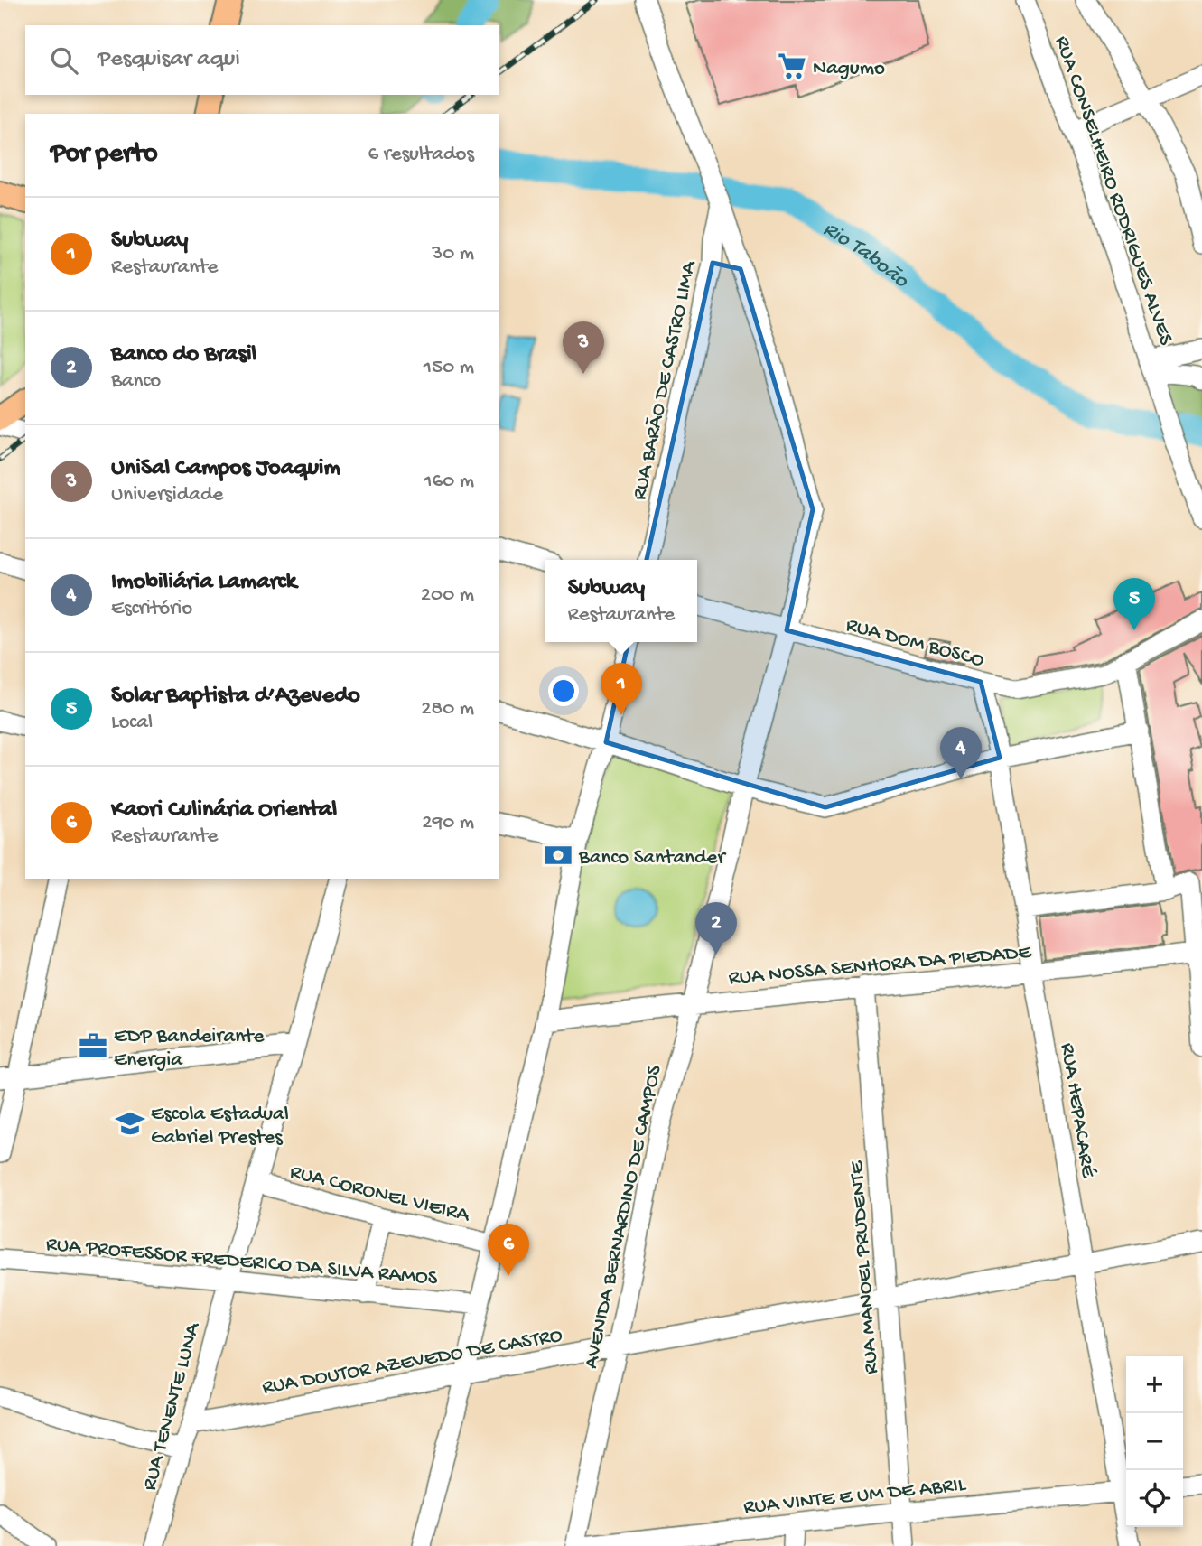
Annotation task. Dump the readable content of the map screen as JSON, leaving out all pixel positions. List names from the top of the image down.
{
  "streets": {
    "street": [
      "RUA CONSELHEIRO RODRIGUES ALVES",
      "RUA BARÃO DE CASTRO LIMA",
      "RUA DOM BOSCO",
      "RUA NOSSA SENHORA DA PIEDADE",
      "RUA HEPACARÉ",
      "RUA CORONEL VIEIRA",
      "AVENIDA BERNARDINO DE CAMPOS",
      "RUA PROFESSOR FREDERICO DA SILVA RAMOS",
      "RUA MANOEL PRUDENTE",
      "RUA DOUTOR AZEVEDO DE CASTRO",
      "RUA TENENTE LUNA",
      "RUA VINTE E UM DE ABRIL"
    ]
  },
  "crossings": [
    ["RUA BARÃO DE CASTRO LIMA", "AVENIDA BERNARDINO DE CAMPOS"],
    ["RUA DOM BOSCO", "RUA HEPACARÉ"],
    ["RUA DOM BOSCO", "AVENIDA BERNARDINO DE CAMPOS"],
    ["RUA NOSSA SENHORA DA PIEDADE", "RUA HEPACARÉ"],
    ["RUA NOSSA SENHORA DA PIEDADE", "AVENIDA BERNARDINO DE CAMPOS"],
    ["RUA NOSSA SENHORA DA PIEDADE", "RUA MANOEL PRUDENTE"],
    ["RUA HEPACARÉ", "RUA DOUTOR AZEVEDO DE CASTRO"],
    ["RUA HEPACARÉ", "RUA VINTE E UM DE ABRIL"],
    ["RUA CORONEL VIEIRA", "RUA TENENTE LUNA"],
    ["AVENIDA BERNARDINO DE CAMPOS", "RUA DOUTOR AZEVEDO DE CASTRO"],
    ["RUA PROFESSOR FREDERICO DA SILVA RAMOS", "RUA TENENTE LUNA"],
    ["RUA MANOEL PRUDENTE", "RUA DOUTOR AZEVEDO DE CASTRO"],
    ["RUA MANOEL PRUDENTE", "RUA VINTE E UM DE ABRIL"],
    ["RUA DOUTOR AZEVEDO DE CASTRO", "RUA TENENTE LUNA"]
  ],
  "water": ["Rio Taboão"],
  "places": {
    "supermarket": ["Nagumo"],
    "bank": ["Banco Santander"],
    "office": ["EDP Bandeirante Energia"],
    "school or university": ["Escola Estadual Gabriel Prestes"]
  },
  "page": {
    "search": "Pesquisar aqui",
    "heading": ["Por perto", "6 resultados"],
    "list": [
      {
        "mark": "1",
        "name": "Subway",
        "note": "Restaurante",
        "value": "30 m"
      },
      {
        "mark": "2",
        "name": "Banco do Brasil",
        "note": "Banco",
        "value": "150 m"
      },
      {
        "mark": "3",
        "name": "UniSal Campos Joaquim",
        "note": "Universidade",
        "value": "160 m"
      },
      {
        "mark": "4",
        "name": "Imobiliária Lamarck",
        "note": "Escritório",
        "value": "200 m"
      },
      {
        "mark": "5",
        "name": "Solar Baptista d’Azevedo",
        "note": "Local",
        "value": "280 m"
      },
      {
        "mark": "6",
        "name": "Kaori Culinária Oriental",
        "note": "Restaurante",
        "value": "290 m"
      }
    ],
    "pins": [
      "3",
      "5",
      "1",
      "4",
      "2",
      "6"
    ],
    "popup": ["Subway", "Restaurante"],
    "map_buttons": ["+", "−"]
  }
}
